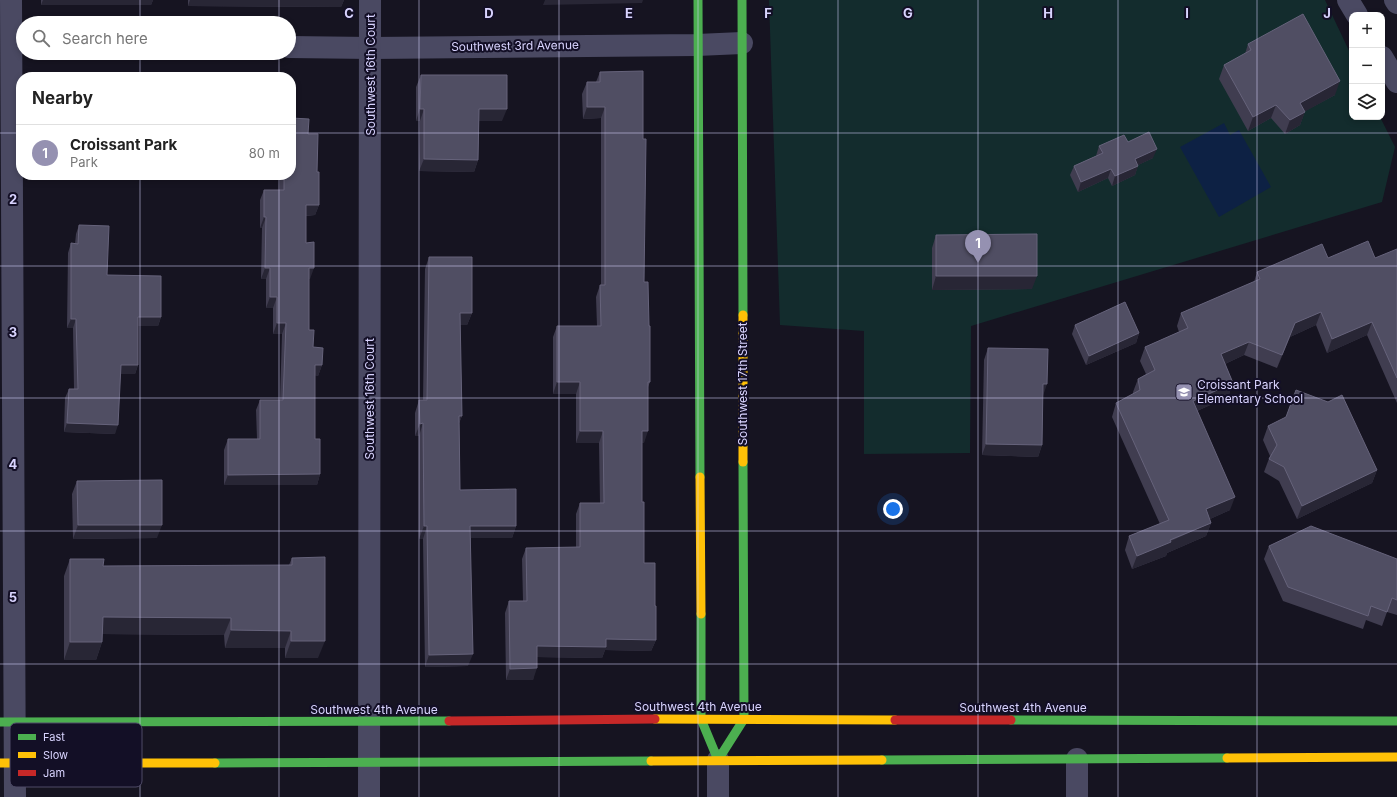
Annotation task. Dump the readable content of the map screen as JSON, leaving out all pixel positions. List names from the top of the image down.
{
  "streets": {
    "main road": ["Southwest 17th Street", "Southwest 4th Avenue"],
    "street": ["Southwest 3rd Avenue", "Southwest 16th Court"]
  },
  "crossings": [
    ["Southwest 3rd Avenue", "Southwest 16th Court"],
    ["Southwest 3rd Avenue", "Southwest 17th Street"],
    ["Southwest 16th Court", "Southwest 4th Avenue"],
    ["Southwest 17th Street", "Southwest 4th Avenue"]
  ],
  "places": {
    "school or university": ["Croissant Park Elementary School"]
  },
  "legend": ["Fast", "Slow", "Jam"],
  "page": {
    "map_buttons": ["+", "−"],
    "search": "Search here",
    "heading": "Nearby",
    "list": [
      {
        "mark": "1",
        "name": "Croissant Park",
        "note": "Park",
        "value": "80 m"
      }
    ],
    "pins": "1"
  },
  "grid": {
    "columns": [
      "C",
      "D",
      "E",
      "F",
      "G",
      "H",
      "I",
      "J"
    ],
    "rows": [
      "2",
      "3",
      "4",
      "5"
    ]
  }
}
